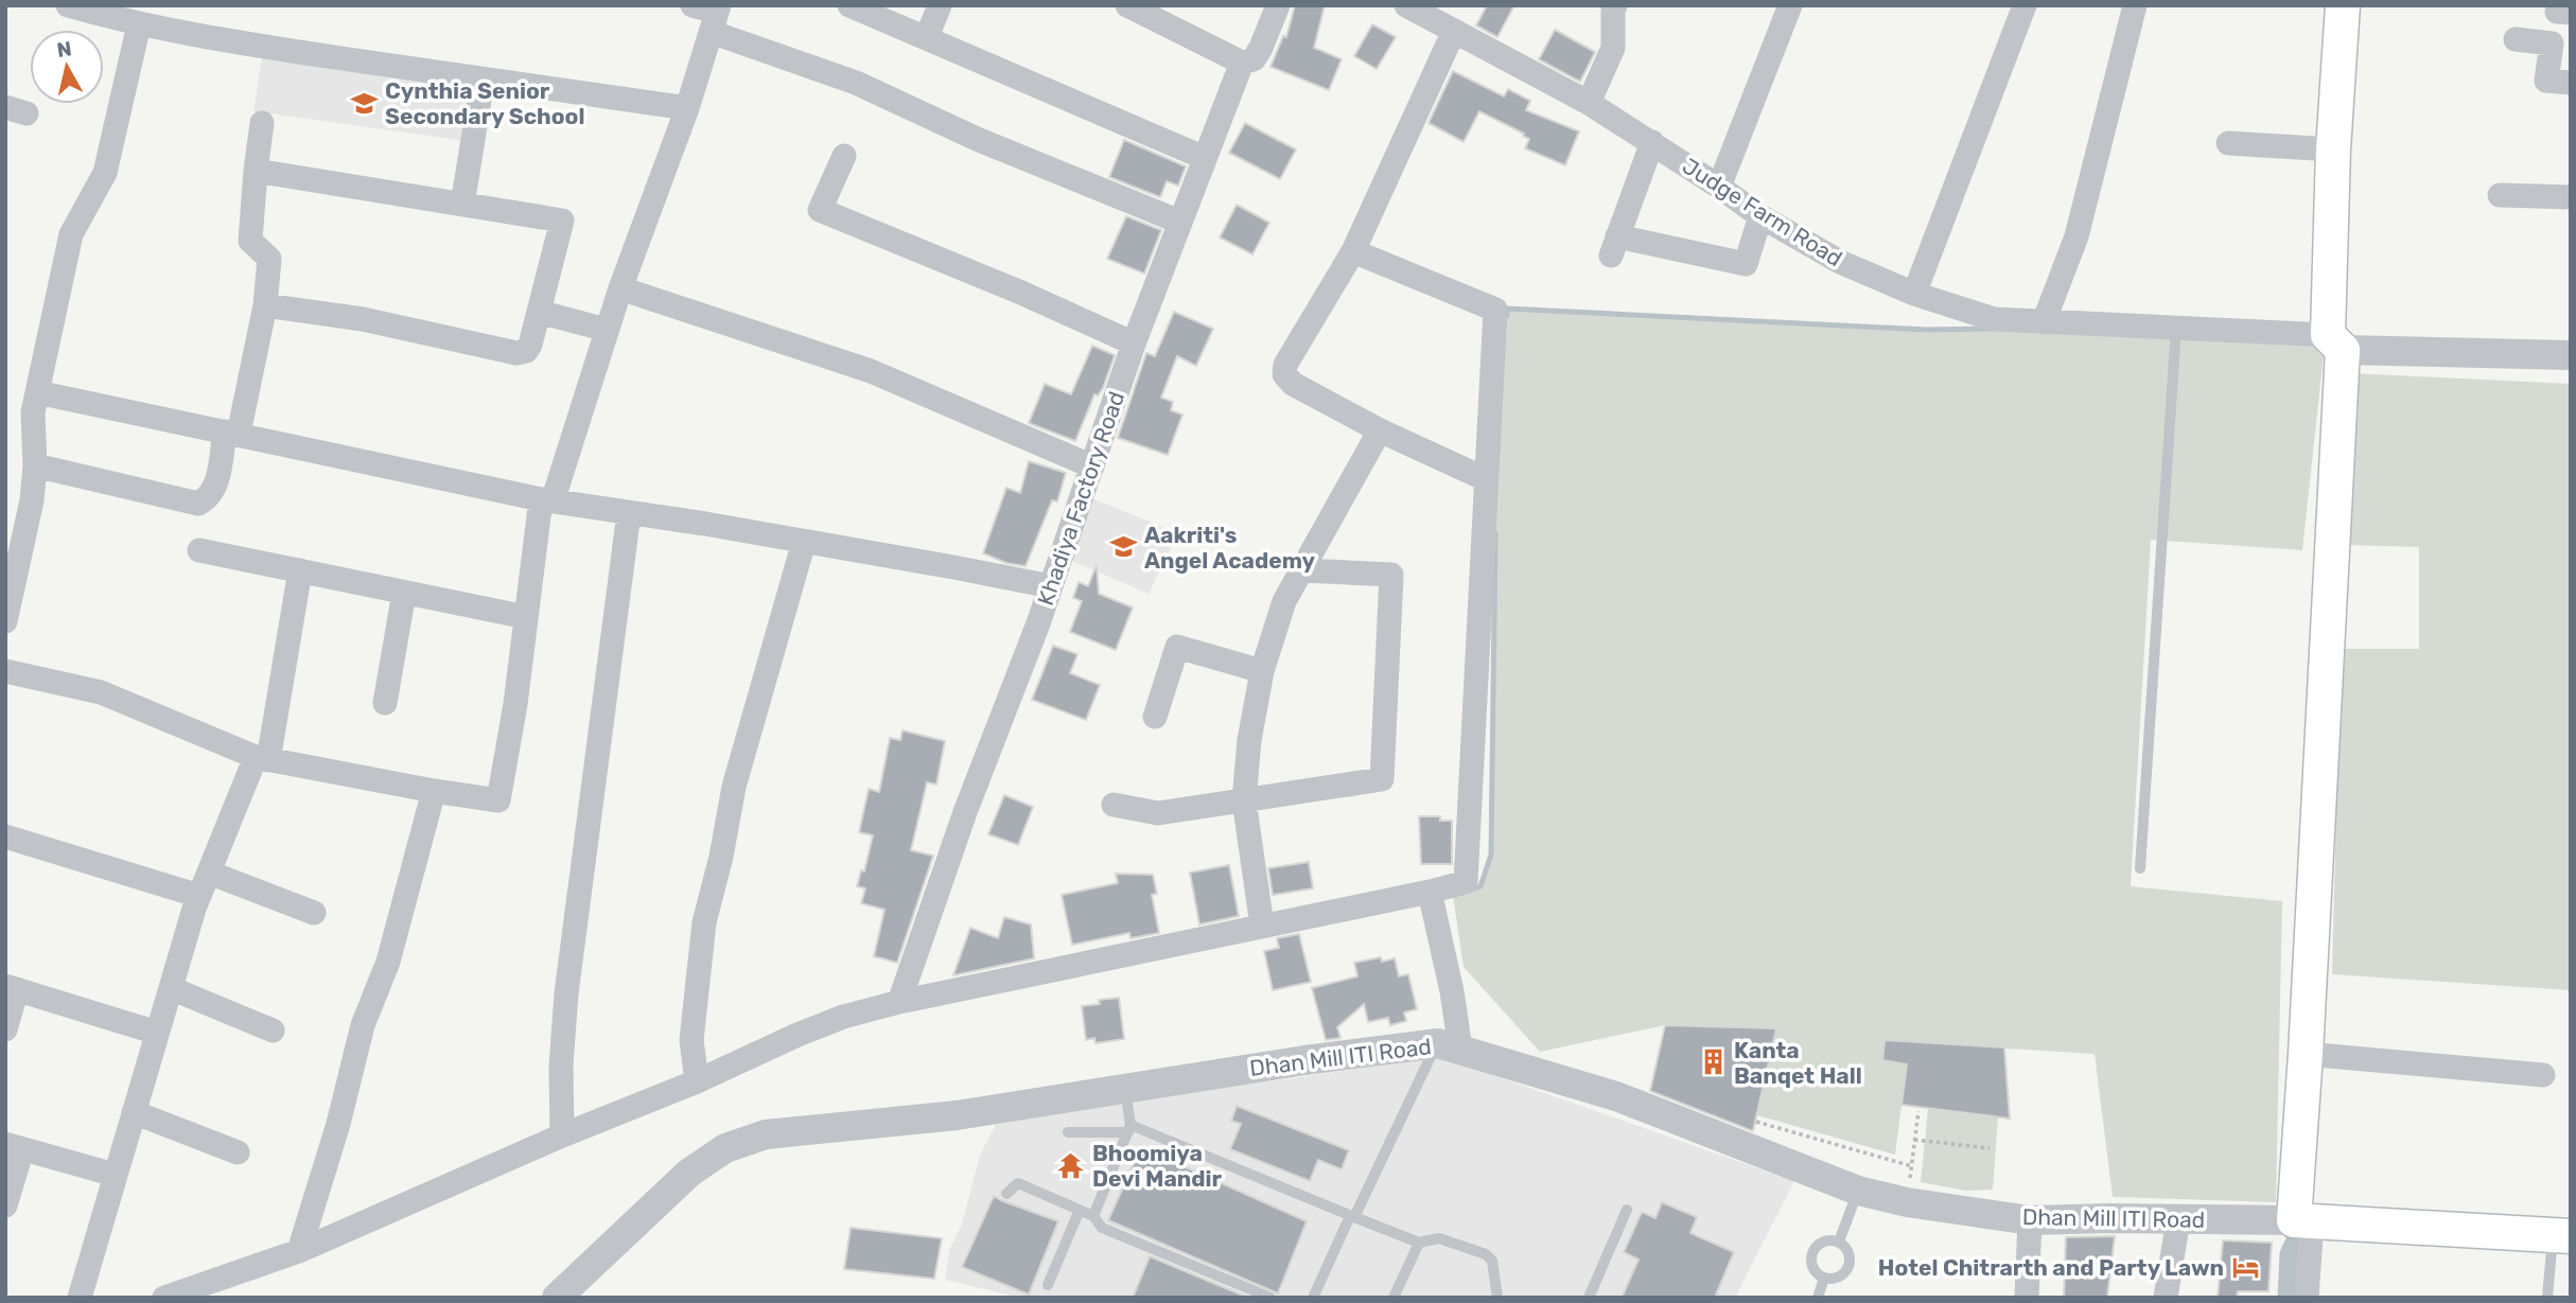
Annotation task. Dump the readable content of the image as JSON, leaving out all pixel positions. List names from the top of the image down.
{
  "streets": {
    "street": ["Judge Farm Road", "Khadiya Factory Road", "Dhan Mill ITI Road"]
  },
  "places": {
    "school or university": ["Cynthia Senior Secondary School", "Aakriti's Angel Academy"],
    "building": ["Kanta Banqet Hall"],
    "temple": ["Bhoomiya Devi Mandir"],
    "hotel": ["Hotel Chitrarth and Party Lawn"]
  },
  "north": "top"
}
